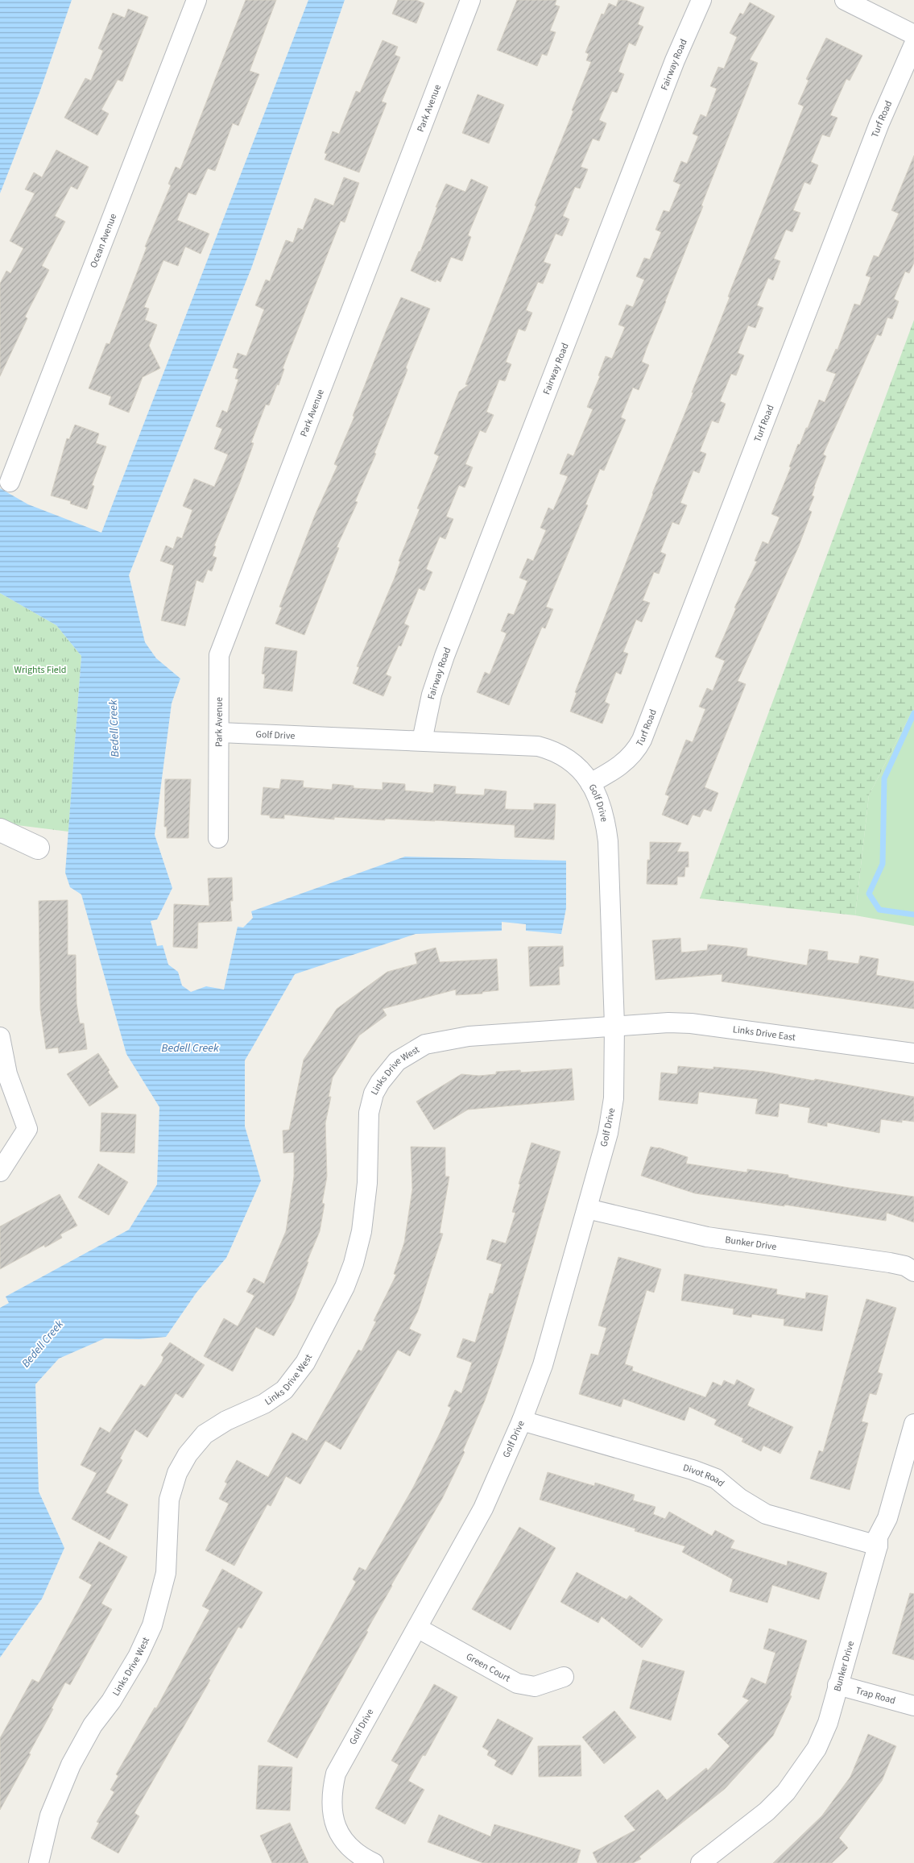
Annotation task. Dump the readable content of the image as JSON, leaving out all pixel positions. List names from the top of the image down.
{
  "streets": {
    "street": [
      "Fairway Road",
      "Park Avenue",
      "Turf Road",
      "Ocean Avenue",
      "Golf Drive",
      "Links Drive East",
      "Links Drive West",
      "Bunker Drive",
      "Divot Road",
      "Green Court",
      "Trap Road"
    ]
  },
  "crossings": [
    ["Fairway Road", "Golf Drive"],
    ["Park Avenue", "Golf Drive"],
    ["Turf Road", "Golf Drive"],
    ["Golf Drive", "Links Drive East"],
    ["Golf Drive", "Links Drive West"],
    ["Golf Drive", "Bunker Drive"],
    ["Golf Drive", "Divot Road"],
    ["Golf Drive", "Green Court"],
    ["Links Drive East", "Links Drive West"],
    ["Bunker Drive", "Divot Road"],
    ["Bunker Drive", "Trap Road"]
  ],
  "water": ["Bedell Creek"],
  "parks": ["Wrights Field"]
}
